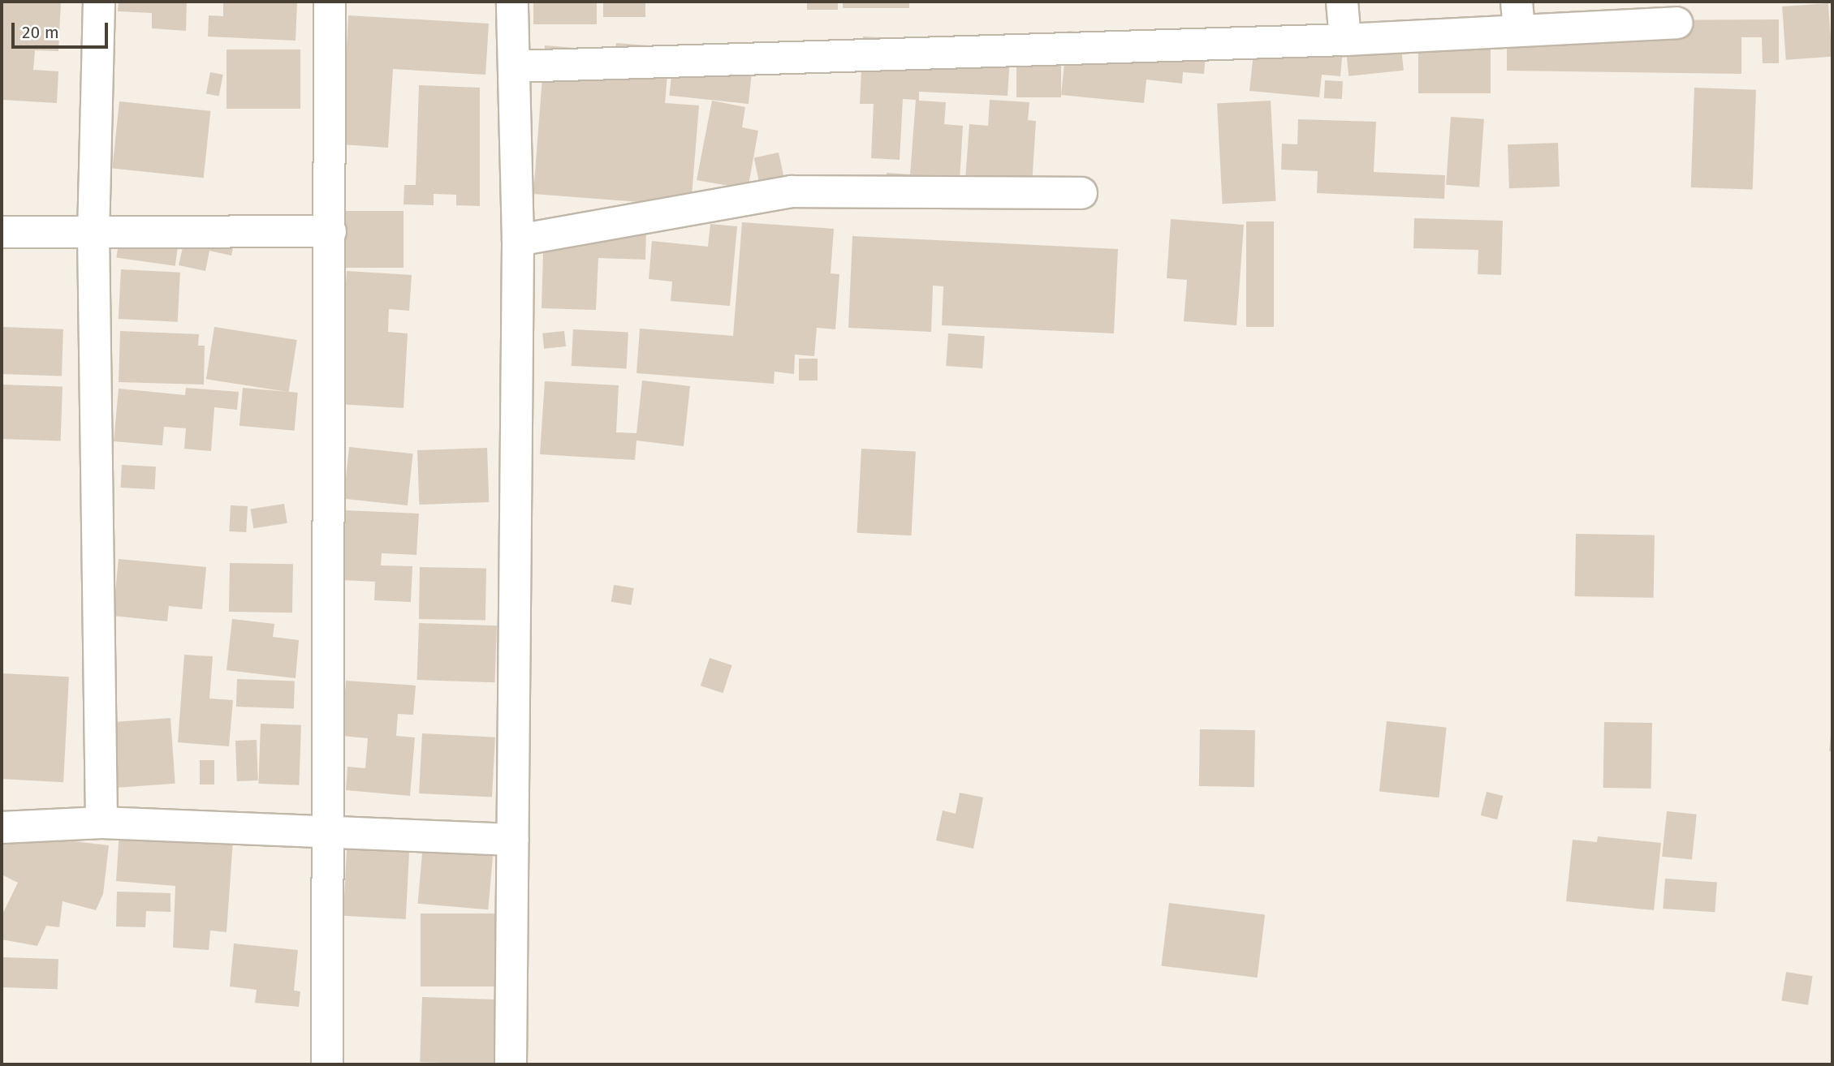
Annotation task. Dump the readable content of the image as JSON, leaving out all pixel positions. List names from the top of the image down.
{
  "scale_bar": "20 m"
}
